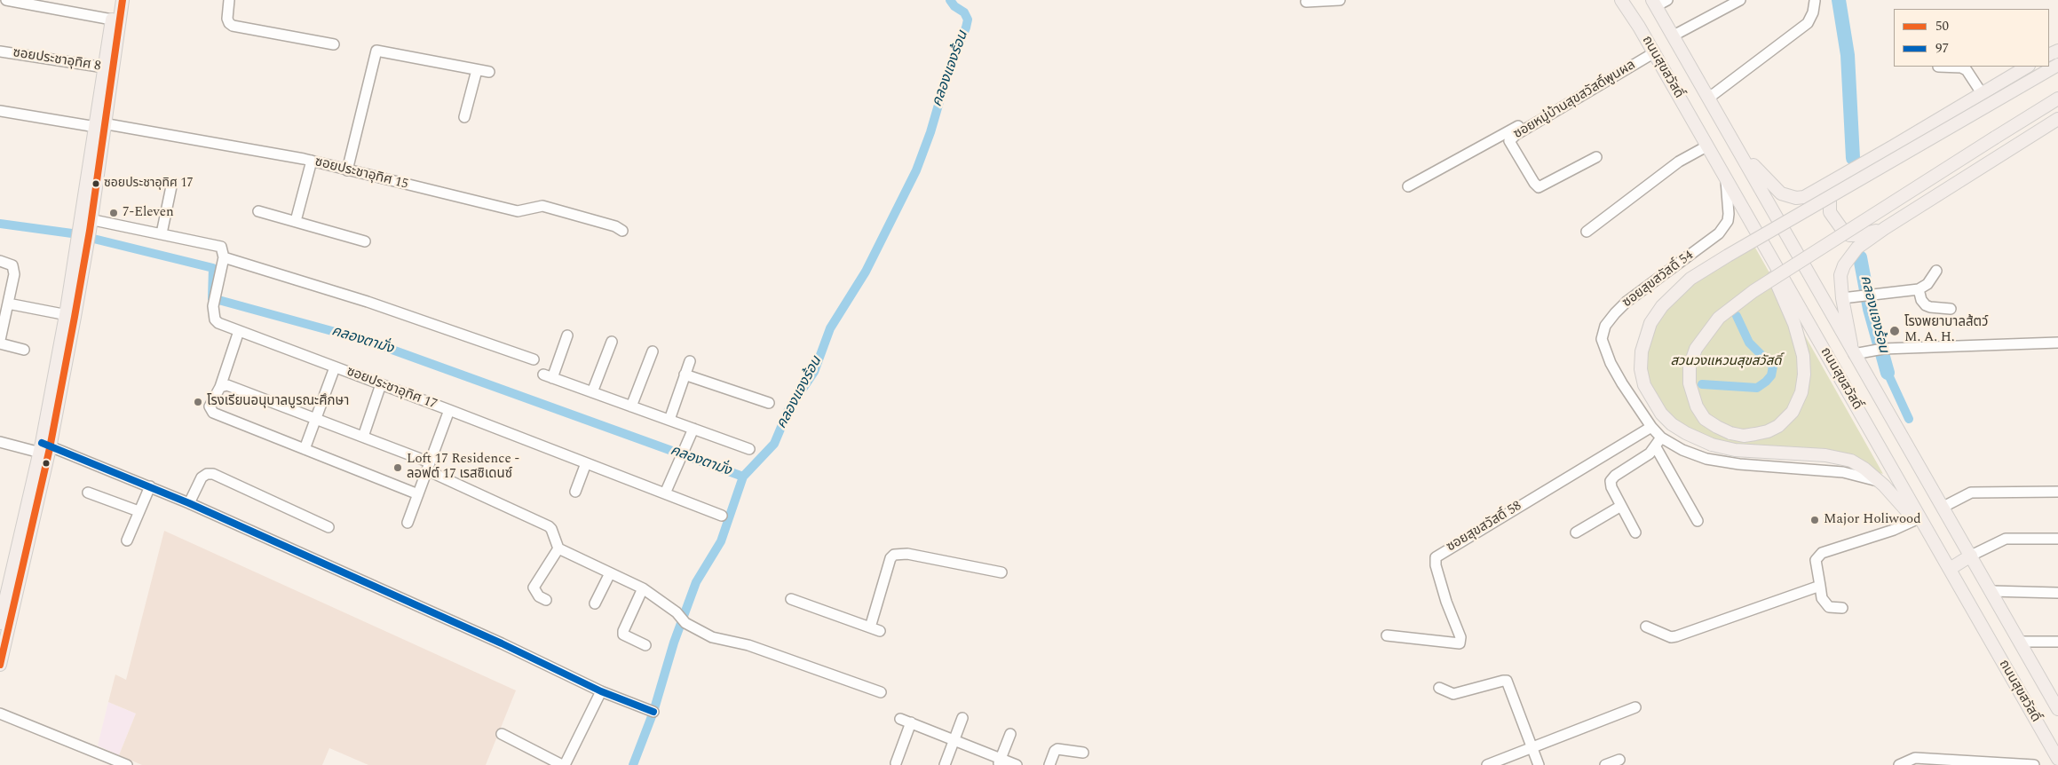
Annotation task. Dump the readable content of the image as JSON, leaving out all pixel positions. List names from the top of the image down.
{
  "streets": {
    "main road": ["ถนนสุขสวัสดิ์"],
    "street": [
      "ซอยประชาอุทิศ 8",
      "ซอยหมู่บ้านสุขสวัสดิ์พูนผล",
      "ซอยประชาอุทิศ 15",
      "ซอยสุขสวัสดิ์ 54",
      "ซอยประชาอุทิศ 17",
      "ซอยสุขสวัสดิ์ 58"
    ]
  },
  "crossings": [
    ["ถนนสุขสวัสดิ์", "ซอยหมู่บ้านสุขสวัสดิ์พูนผล"],
    ["ถนนสุขสวัสดิ์", "ซอยสุขสวัสดิ์ 54"],
    ["ซอยสุขสวัสดิ์ 54", "ซอยสุขสวัสดิ์ 58"]
  ],
  "water": ["คลองแจงร้อน", "คลองตามั่ง"],
  "parks": ["สวนวงแหวนสุขสวัสดิ์"],
  "places": [
    "ซอยประชาอุทิศ 17",
    "7-Eleven",
    "โรงพยาบาลส้ตว์ M. A. H.",
    "โรงเรียนอนุบาลบูรณะศึกษา",
    "Loft 17 Residence - ลอฟต์ 17 เรสซิเดนซ์",
    "Major Holiwood"
  ],
  "lines": ["transit line 50", "transit line 97"],
  "legend": ["50", "97"]
}
